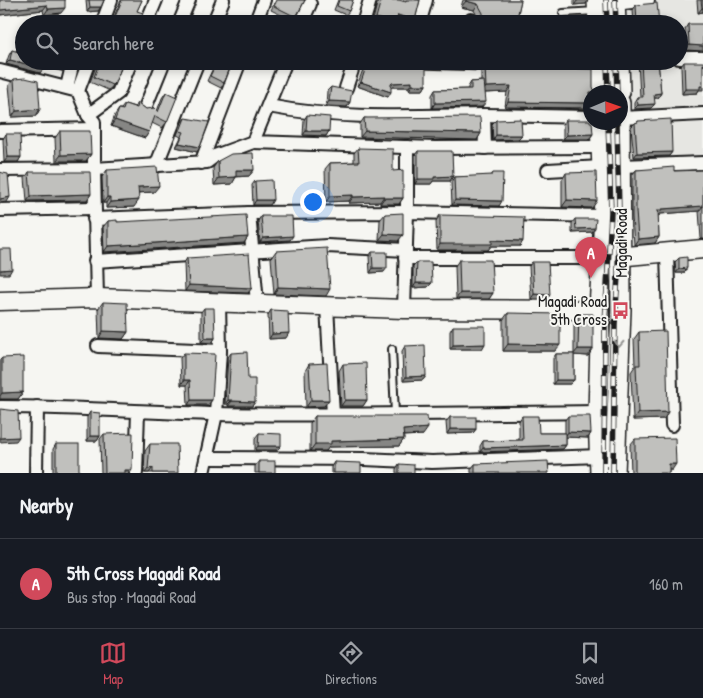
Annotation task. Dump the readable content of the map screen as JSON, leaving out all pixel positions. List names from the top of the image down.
{
  "streets": {
    "main road": ["Magadi Road"]
  },
  "places": {
    "bus stop": ["Magadi Road 5th Cross"]
  },
  "north": "right",
  "page": {
    "search": "Search here",
    "pins": "A",
    "heading": "Nearby",
    "list": [
      {
        "mark": "A",
        "name": "5th Cross Magadi Road",
        "note": "Bus stop · Magadi Road",
        "value": "160 m"
      }
    ],
    "nav": ["Map", "Directions", "Saved"]
  }
}
